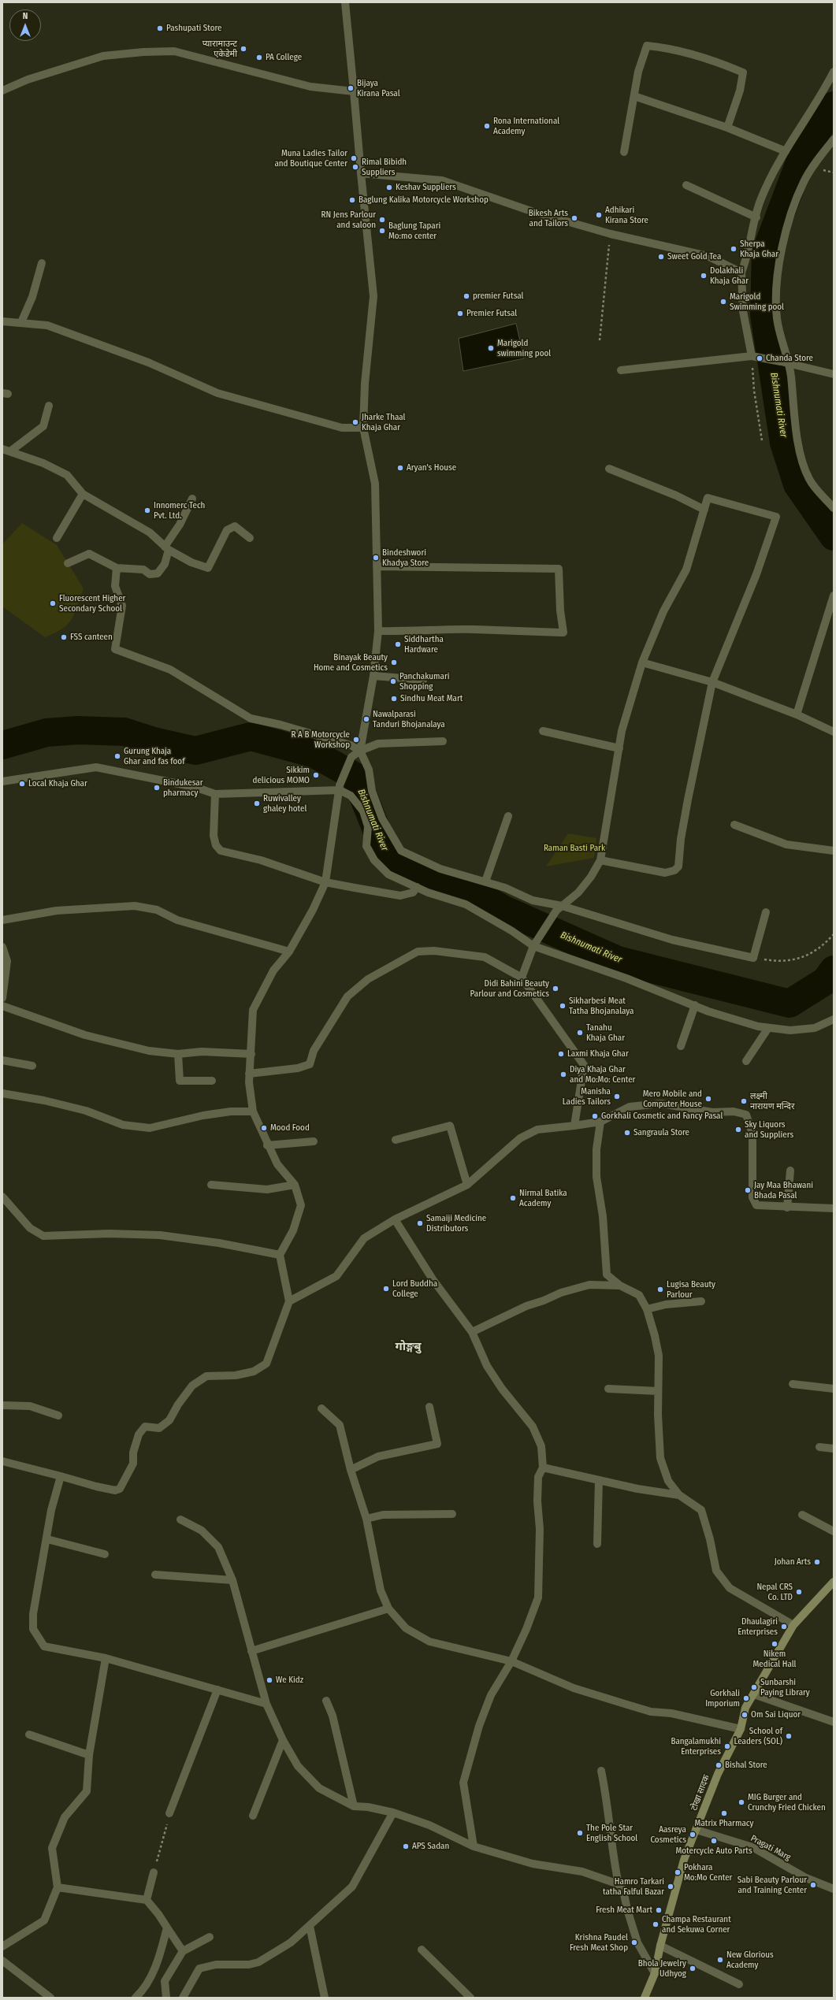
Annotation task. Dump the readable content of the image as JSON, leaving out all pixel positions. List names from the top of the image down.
{
  "streets": {
    "main road": ["टोखा सादक"],
    "street": ["Pragati Marg"]
  },
  "crossings": [
    ["टोखा सादक", "Pragati Marg"]
  ],
  "districts": ["गोङ्गबु"],
  "water": ["Bishnumati River"],
  "parks": ["Raman Basti Park"],
  "places": [
    "Pashupati Store",
    "प्यारामाउन्ट एकेडेमी",
    "PA College",
    "Bijaya Kirana Pasal",
    "Rona International Academy",
    "Muna Ladies Tailor and Boutique Center",
    "Rimal Bibidh Suppliers",
    "Keshav Suppliers",
    "Baglung Kalika Motorcycle Workshop",
    "Adhikari Kirana Store",
    "Bikesh Arts and Tailors",
    "RN Jens Parlour and saloon",
    "Baglung Tapari Mo:mo center",
    "Sherpa Khaja Ghar",
    "Sweet Gold Tea",
    "Dolakhali Khaja Ghar",
    "premier Futsal",
    "Marigold Swimming pool",
    "Premier Futsal",
    "Marigold swimming pool",
    "Chanda Store",
    "Jharke Thaal Khaja Ghar",
    "Aryan's House",
    "Innomerc Tech Pvt. Ltd.",
    "Bindeshwori Khadya Store",
    "Fluorescent Higher Secondary School",
    "FSS canteen",
    "Siddhartha Hardware",
    "Binayak Beauty Home and Cosmetics",
    "Panchakumari Shopping",
    "Sindhu Meat Mart",
    "Nawalparasi Tanduri Bhojanalaya",
    "R A B Motorcycle Workshop",
    "Gurung Khaja Ghar and fas foof",
    "Sikkim delicious MOMO",
    "Local Khaja Ghar",
    "Bindukesar pharmacy",
    "Ruwivalley ghaley hotel",
    "Didi Bahini Beauty Parlour and Cosmetics",
    "Sikharbesi Meat Tatha Bhojanalaya",
    "Tanahu Khaja Ghar",
    "Laxmi Khaja Ghar",
    "Diya Khaja Ghar and Mo:Mo: Center",
    "Manisha Ladies Tailors",
    "Mero Mobile and Computer House",
    "लक्ष्मी नारायण मन्दिर",
    "Gorkhali Cosmetic and Fancy Pasal",
    "Mood Food",
    "Sky Liquors and Suppliers",
    "Sangraula Store",
    "Jay Maa Bhawani Bhada Pasal",
    "Nirmal Batika Academy",
    "Samaiji Medicine Distributors",
    "Lord Buddha College",
    "Lugisa Beauty Parlour",
    "Johan Arts",
    "Nepal CRS Co. LTD",
    "Dhaulagiri Enterprises",
    "Nikem Medical Hall",
    "We Kidz",
    "Sunbarshi Paying Library",
    "Gorkhali Imporium",
    "Om Sai Liquor",
    "School of Leaders (SOL)",
    "Bangalamukhi Enterprises",
    "Bishal Store",
    "MIG Burger and Crunchy Fried Chicken",
    "Matrix Pharmacy",
    "The Pole Star English School",
    "Aasreya Cosmetics",
    "Motercycle Auto Parts",
    "APS Sadan",
    "Pokhara Mo:Mo Center",
    "Sabi Beauty Parlour and Training Center",
    "Hamro Tarkari tatha Falful Bazar",
    "Fresh Meat Mart",
    "Champa Restaurant and Sekuwa Corner",
    "Krishna Paudel Fresh Meat Shop",
    "New Glorious Academy",
    "Bhola Jewelry Udhyog"
  ],
  "north": "top"
}
